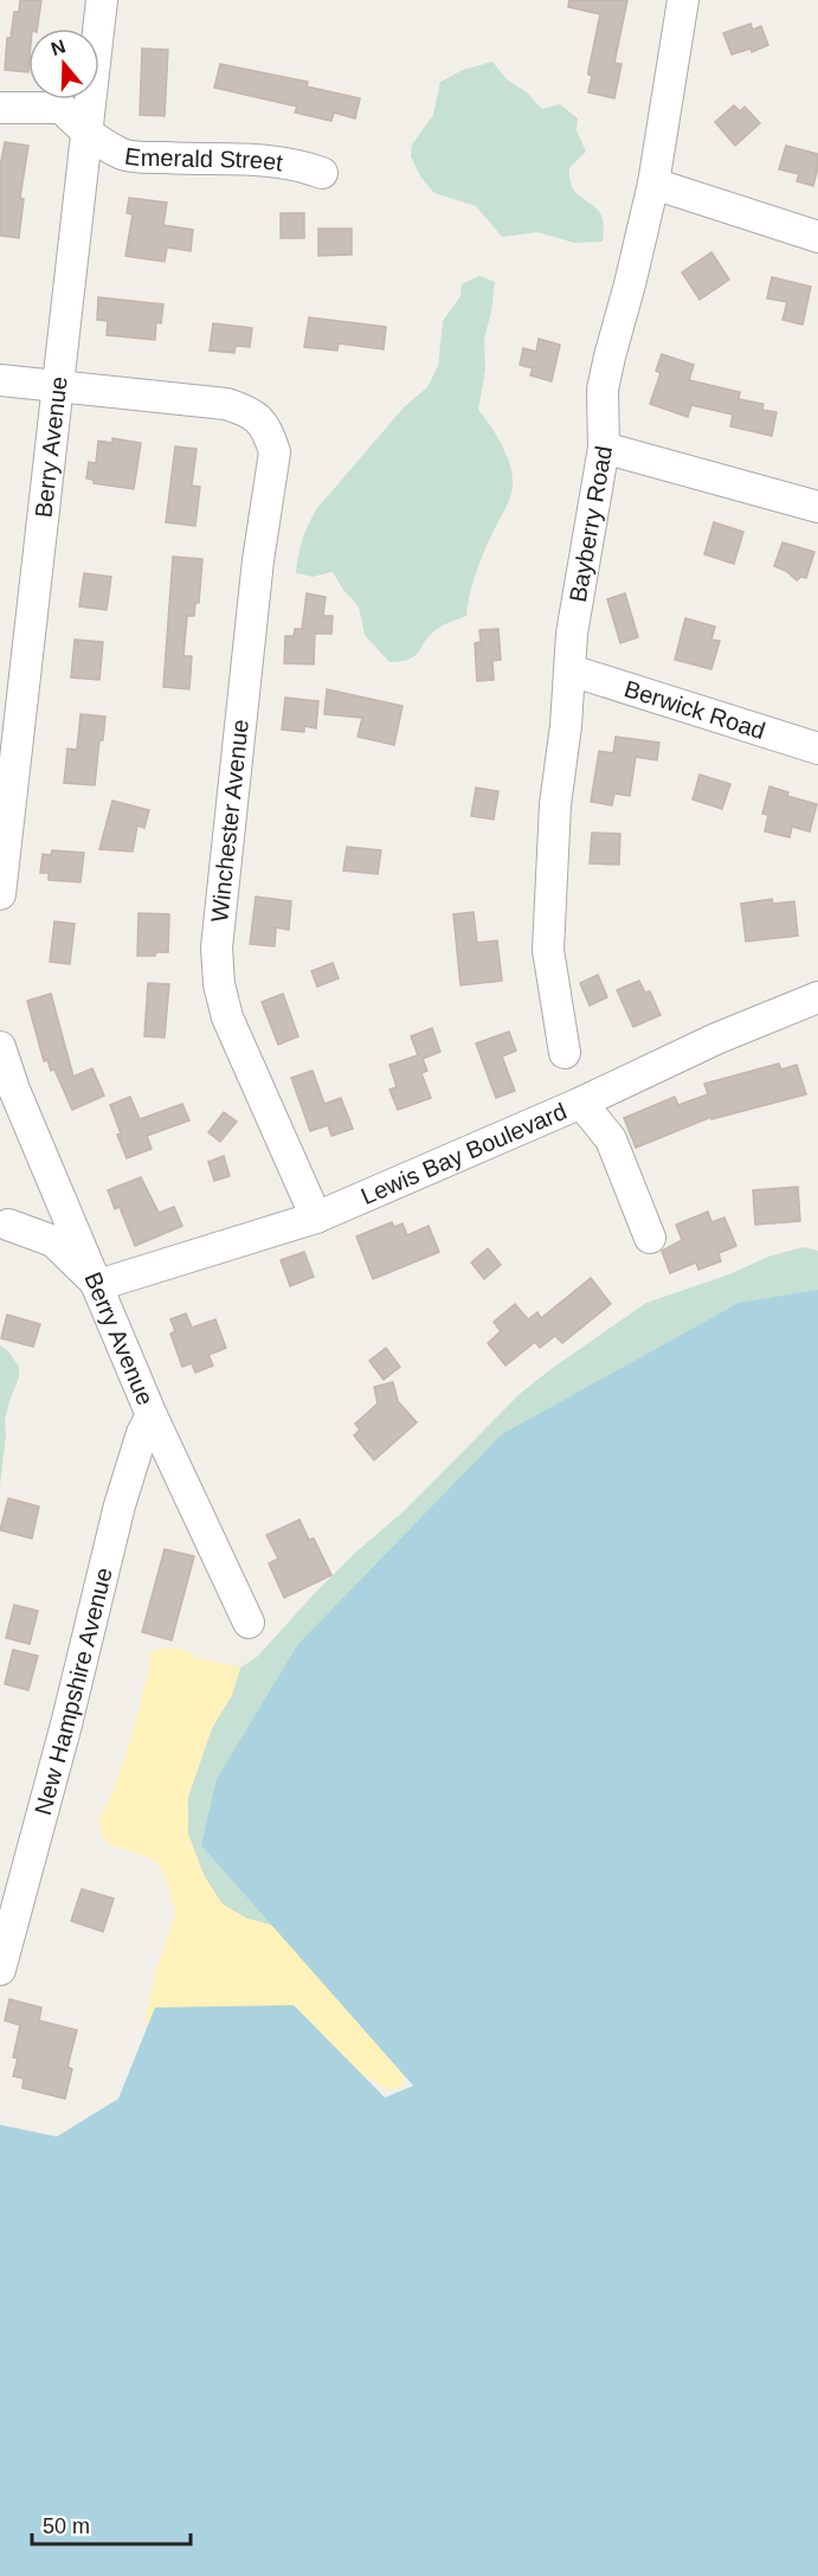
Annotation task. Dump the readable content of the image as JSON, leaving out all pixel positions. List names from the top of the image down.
{
  "streets": {
    "street": [
      "Emerald Street",
      "Berry Avenue",
      "Bayberry Road",
      "Berwick Road",
      "Winchester Avenue",
      "Lewis Bay Boulevard",
      "New Hampshire Avenue"
    ]
  },
  "crossings": [
    ["Emerald Street", "Berry Avenue"],
    ["Berry Avenue", "Winchester Avenue"],
    ["Berry Avenue", "Lewis Bay Boulevard"],
    ["Berry Avenue", "New Hampshire Avenue"],
    ["Bayberry Road", "Berwick Road"],
    ["Winchester Avenue", "Lewis Bay Boulevard"]
  ],
  "scale_bar": "50 m",
  "north": "top"
}
